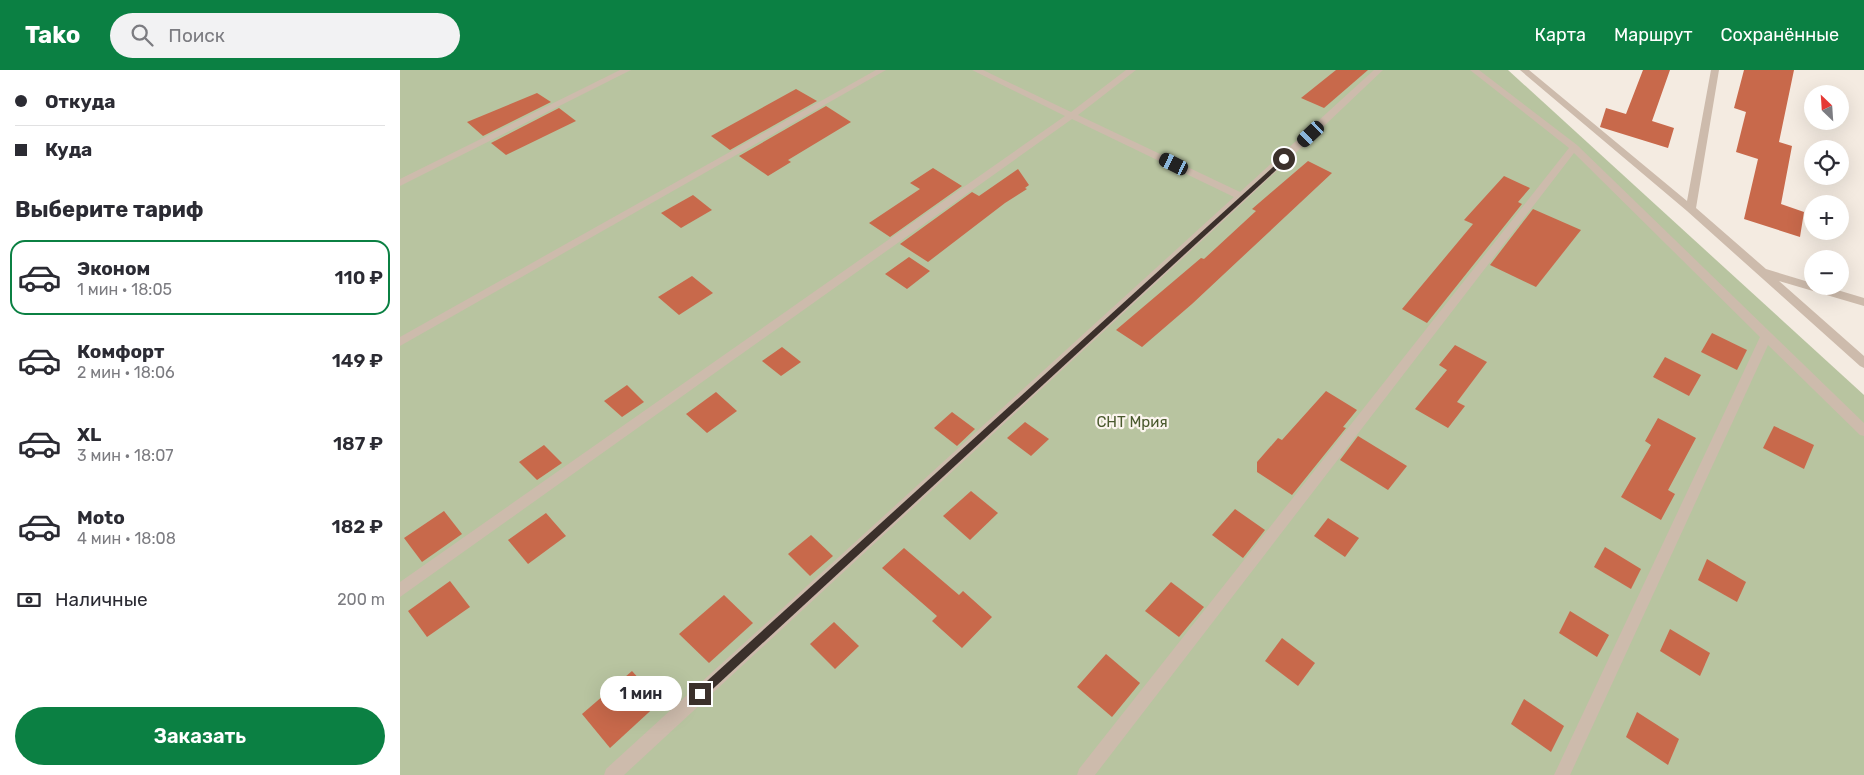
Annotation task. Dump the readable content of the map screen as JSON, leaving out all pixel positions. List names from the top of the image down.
{
  "parks": ["СНТ Мрия"],
  "north": "top left",
  "page": {
    "header": "Tako",
    "search": "Поиск",
    "nav": ["Карта", "Маршрут", "Сохранённые"],
    "banner": ["Откуда", "Куда"],
    "map_buttons": ["+", "−"],
    "heading": "Выберите тариф",
    "list": [
      {
        "name": "Эконом",
        "note": "1 мин · 18:05",
        "value": "110 ₽"
      },
      {
        "name": "Комфорт",
        "note": "2 мин · 18:06",
        "value": "149 ₽"
      },
      {
        "name": "XL",
        "note": "3 мин · 18:07",
        "value": "187 ₽"
      },
      {
        "name": "Moto",
        "note": "4 мин · 18:08",
        "value": "182 ₽"
      }
    ],
    "pay": ["Наличные", "200 m"],
    "bubble": "1 мин",
    "buttons": "Заказать"
  }
}
